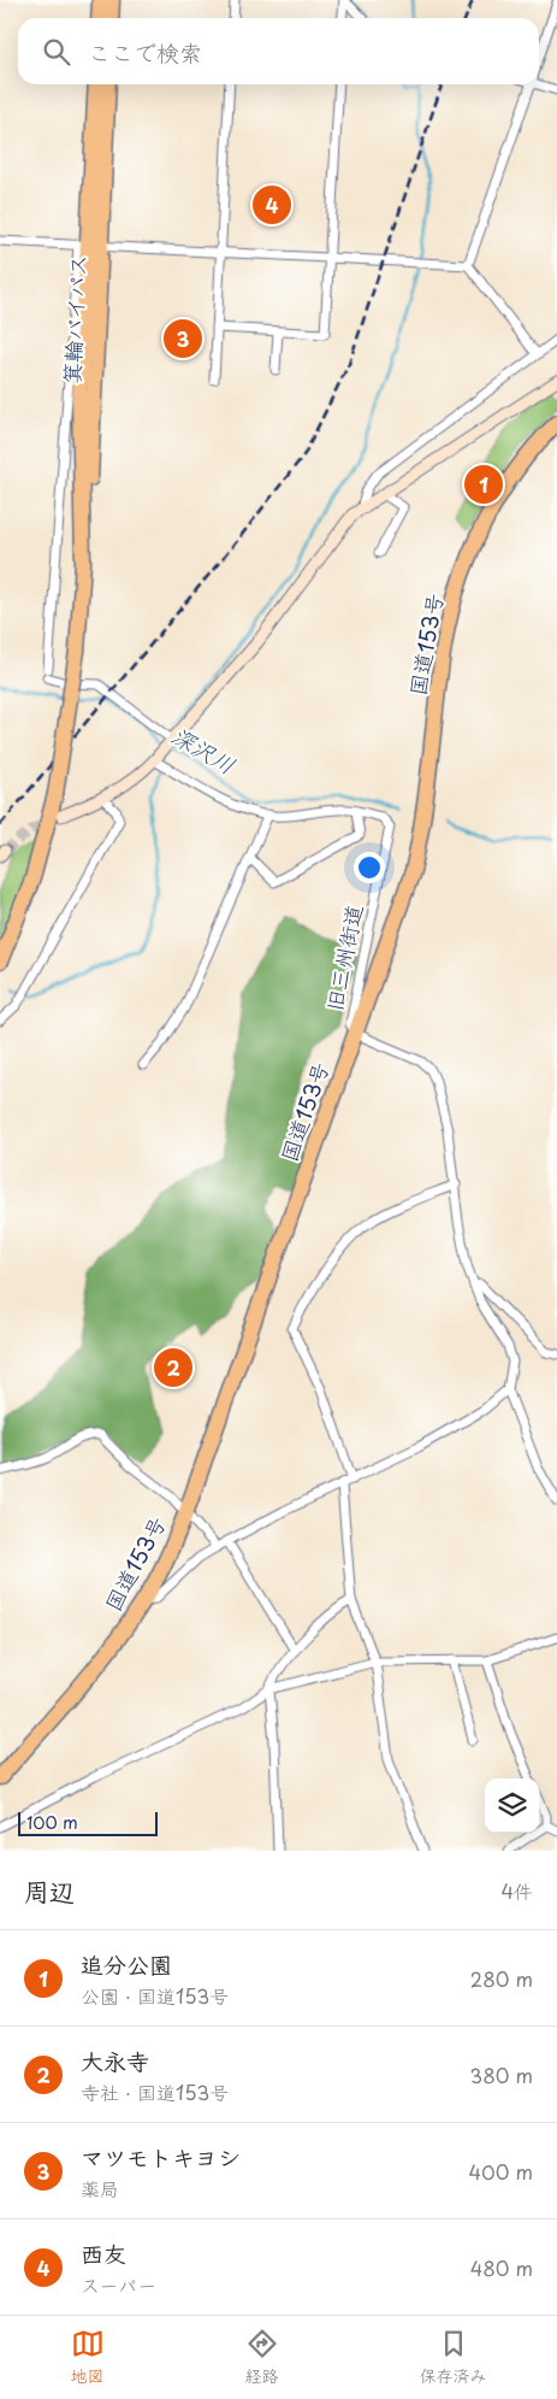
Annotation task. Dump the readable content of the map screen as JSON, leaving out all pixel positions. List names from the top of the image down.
{
  "streets": {
    "highway": ["箕輪バイパス", "国道153号"],
    "street": ["旧三州街道"]
  },
  "crossings": [
    ["国道153号", "旧三州街道"]
  ],
  "water": ["深沢川"],
  "scale_bar": "100 m",
  "page": {
    "search": "ここで検索",
    "pins": [
      "4",
      "3",
      "1",
      "2"
    ],
    "scale": "100 m",
    "heading": ["周辺", "4件"],
    "list": [
      {
        "mark": "1",
        "name": "追分公園",
        "note": "公園 · 国道153号",
        "value": "280 m"
      },
      {
        "mark": "2",
        "name": "大永寺",
        "note": "寺社 · 国道153号",
        "value": "380 m"
      },
      {
        "mark": "3",
        "name": "マツモトキヨシ",
        "note": "薬局",
        "value": "400 m"
      },
      {
        "mark": "4",
        "name": "西友",
        "note": "スーパー",
        "value": "480 m"
      }
    ],
    "nav": ["地図", "経路", "保存済み"]
  }
}
